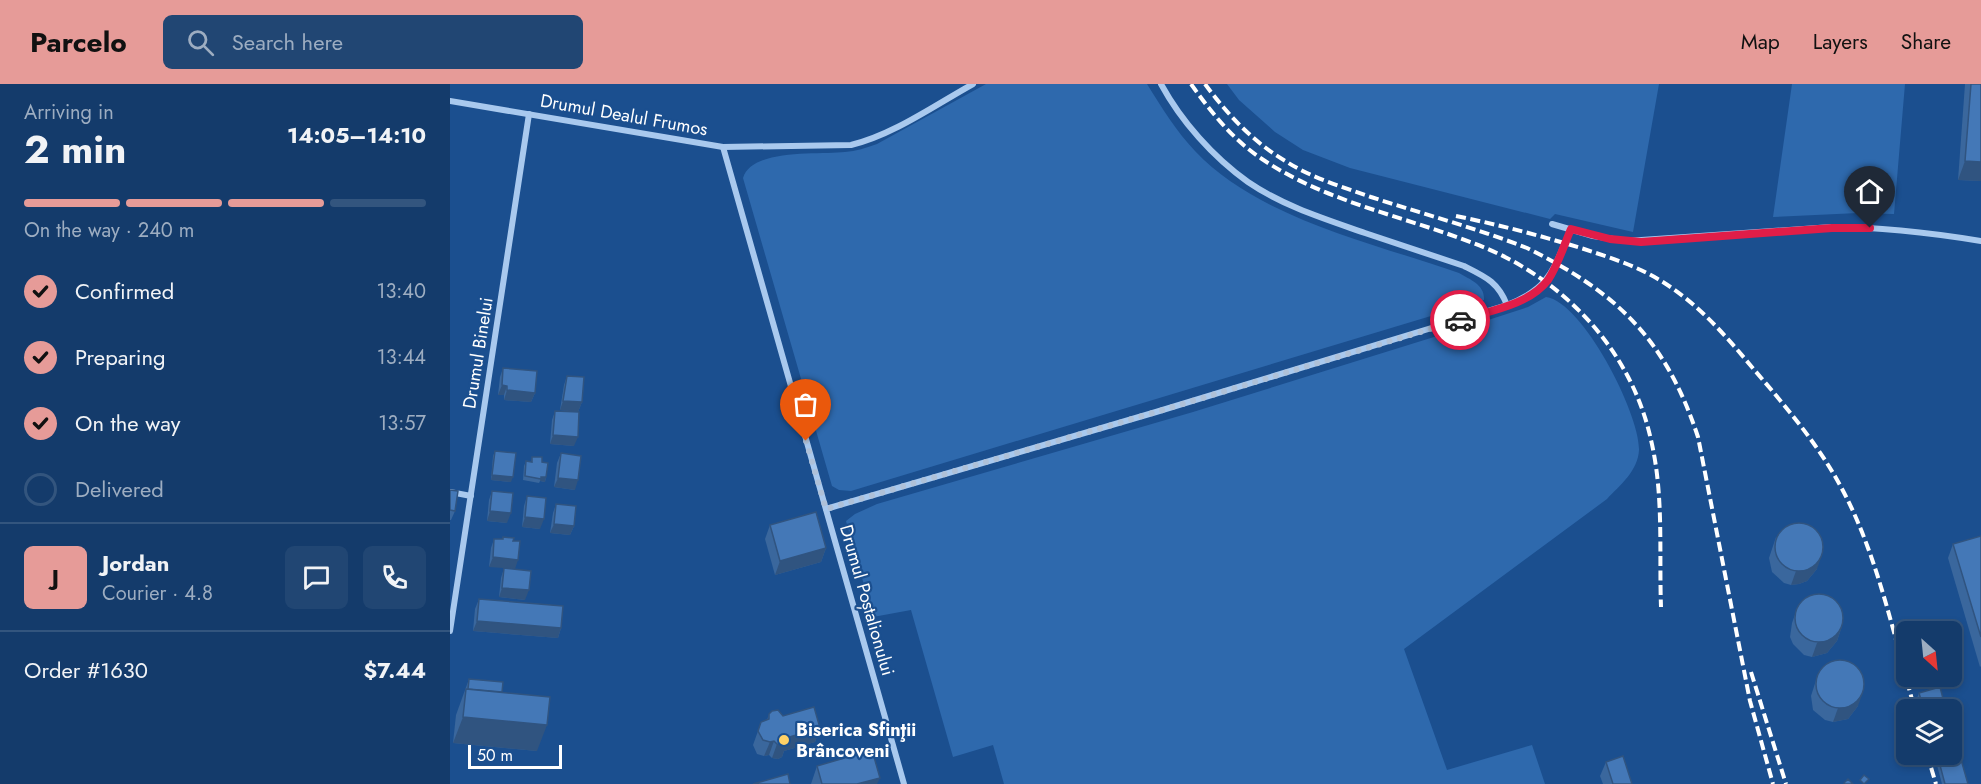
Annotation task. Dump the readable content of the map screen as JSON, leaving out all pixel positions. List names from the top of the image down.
{
  "streets": {
    "street": ["Drumul Dealul Frumos", "Drumul Binelui", "Drumul Poștalionului"]
  },
  "crossings": [
    ["Drumul Dealul Frumos", "Drumul Binelui"],
    ["Drumul Dealul Frumos", "Drumul Poștalionului"]
  ],
  "places": ["Biserica Sfinţii Brâncoveni"],
  "scale_bar": "50 m",
  "north": "bottom right",
  "page": {
    "header": "Parcelo",
    "search": "Search here",
    "nav": ["Map", "Layers", "Share"],
    "heading": ["2 min", "Arriving in", "14:05–14:10"],
    "panel": [
      "Jordan",
      "Courier · 4.8",
      "Order #1630",
      "$7.44"
    ],
    "bar": "On the way · 240 m",
    "list": [
      ["Confirmed", "13:40"],
      ["Preparing", "13:44"],
      ["On the way", "13:57"],
      "Delivered"
    ],
    "round": "J",
    "scale": "50 m"
  }
}
